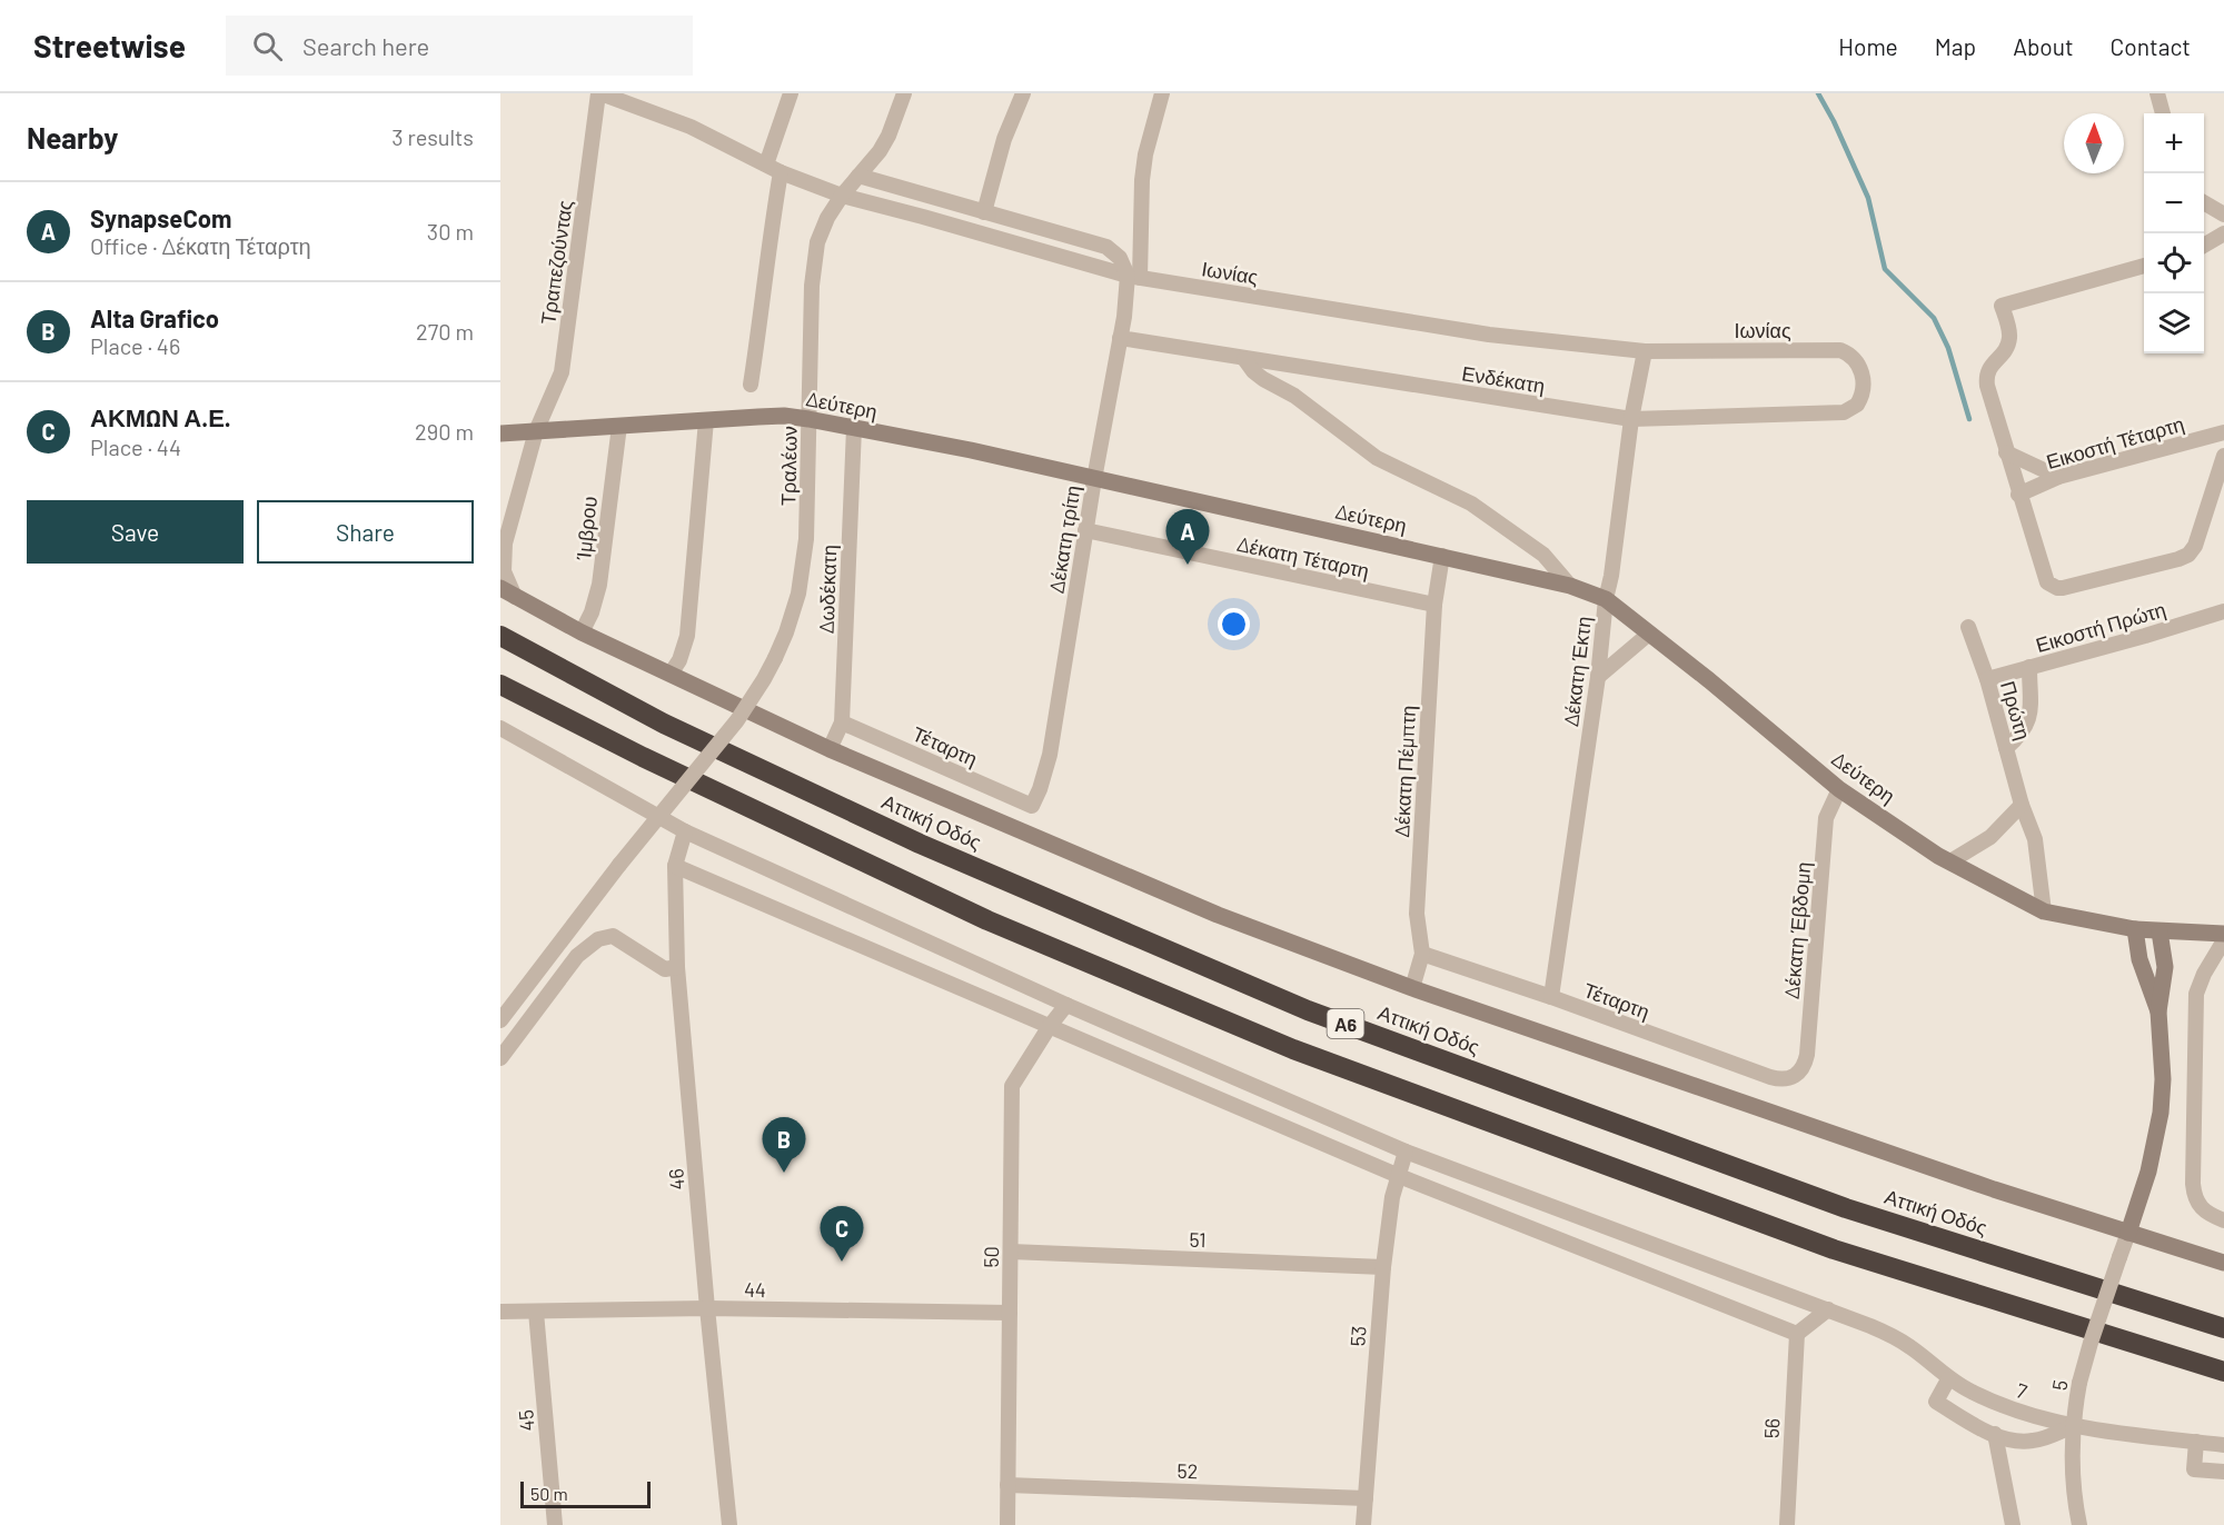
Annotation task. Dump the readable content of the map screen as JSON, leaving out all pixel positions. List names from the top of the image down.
{
  "streets": {
    "highway": ["Αττική Οδός", "Α6"],
    "street": [
      "Τραπεζούντας",
      "Ιωνίας",
      "Ενδέκατη",
      "Δεύτερη",
      "Εικοστή Τέταρτη",
      "Τραλέων",
      "Ίμβρου",
      "Δέκατη τρίτη",
      "Δέκατη Τέταρτη",
      "Δωδέκατη",
      "Εικοστή Πρώτη",
      "Δέκατη Έκτη",
      "Πρώτη",
      "Τέταρτη",
      "Δέκατη Πέμπτη",
      "Δέκατη Έβδομη",
      "46",
      "51",
      "50",
      "44",
      "53",
      "5",
      "7",
      "45",
      "56",
      "52"
    ]
  },
  "crossings": [
    ["Τραπεζούντας", "Ιωνίας"],
    ["Τραπεζούντας", "Δεύτερη"],
    ["Ιωνίας", "Ενδέκατη"],
    ["Ιωνίας", "Τραλέων"],
    ["Ιωνίας", "Δέκατη τρίτη"],
    ["Ιωνίας", "Δέκατη Έκτη"],
    ["Ενδέκατη", "Δέκατη τρίτη"],
    ["Ενδέκατη", "Δέκατη Έκτη"],
    ["Δεύτερη", "Τραλέων"],
    ["Δεύτερη", "Ίμβρου"],
    ["Δεύτερη", "Δέκατη τρίτη"],
    ["Δεύτερη", "Δωδέκατη"],
    ["Δεύτερη", "Δέκατη Έκτη"],
    ["Δεύτερη", "Πρώτη"],
    ["Δεύτερη", "Δέκατη Πέμπτη"],
    ["Δεύτερη", "Δέκατη Έβδομη"],
    ["Δέκατη τρίτη", "Δέκατη Τέταρτη"],
    ["Δέκατη τρίτη", "Τέταρτη"],
    ["Δέκατη Τέταρτη", "Δέκατη Πέμπτη"],
    ["Δωδέκατη", "Τέταρτη"],
    ["Εικοστή Πρώτη", "Πρώτη"],
    ["Δέκατη Έκτη", "Τέταρτη"],
    ["Τέταρτη", "Δέκατη Πέμπτη"],
    ["Τέταρτη", "Δέκατη Έβδομη"],
    ["46", "44"],
    ["46", "7"],
    ["51", "50"],
    ["51", "53"],
    ["50", "44"],
    ["50", "7"],
    ["50", "52"],
    ["44", "45"],
    ["53", "7"],
    ["53", "52"],
    ["5", "7"]
  ],
  "scale_bar": "50 m",
  "north": "top",
  "page": {
    "header": "Streetwise",
    "search": "Search here",
    "nav": [
      "Home",
      "Map",
      "About",
      "Contact"
    ],
    "heading": ["Nearby", "3 results"],
    "map_buttons": ["+", "−"],
    "list": [
      {
        "mark": "A",
        "name": "SynapseCom",
        "note": "Office · Δέκατη Τέταρτη",
        "value": "30 m"
      },
      {
        "mark": "B",
        "name": "Alta Grafico",
        "note": "Place · 46",
        "value": "270 m"
      },
      {
        "mark": "C",
        "name": "ΑΚΜΩΝ Α.Ε.",
        "note": "Place · 44",
        "value": "290 m"
      }
    ],
    "buttons": ["Save", "Share"],
    "pins": ["A", "B", "C"],
    "scale": "50 m"
  }
}
